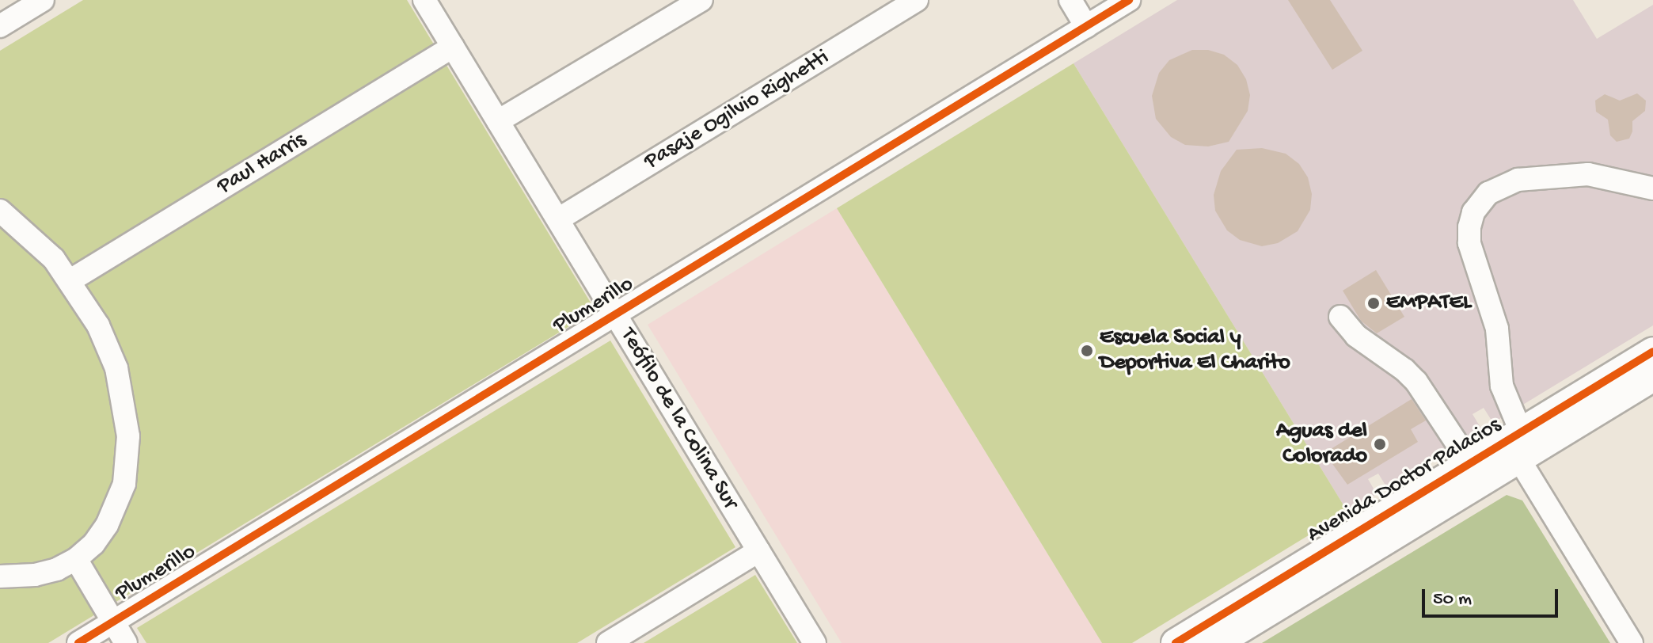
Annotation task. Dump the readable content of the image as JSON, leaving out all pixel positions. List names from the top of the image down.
{
  "streets": {
    "main road": ["Avenida Doctor Palacios"],
    "street": [
      "Pasaje Ogilvio Righetti",
      "Paul Harris",
      "Plumerillo",
      "Teófilo de la Colina Sur"
    ]
  },
  "crossings": [
    ["Pasaje Ogilvio Righetti", "Teófilo de la Colina Sur"],
    ["Paul Harris", "Teófilo de la Colina Sur"],
    ["Plumerillo", "Teófilo de la Colina Sur"]
  ],
  "places": ["EMPATEL", "Escuela Social y Deportiva El Charito", "Aguas del Colorado"],
  "scale_bar": "50 m"
}
